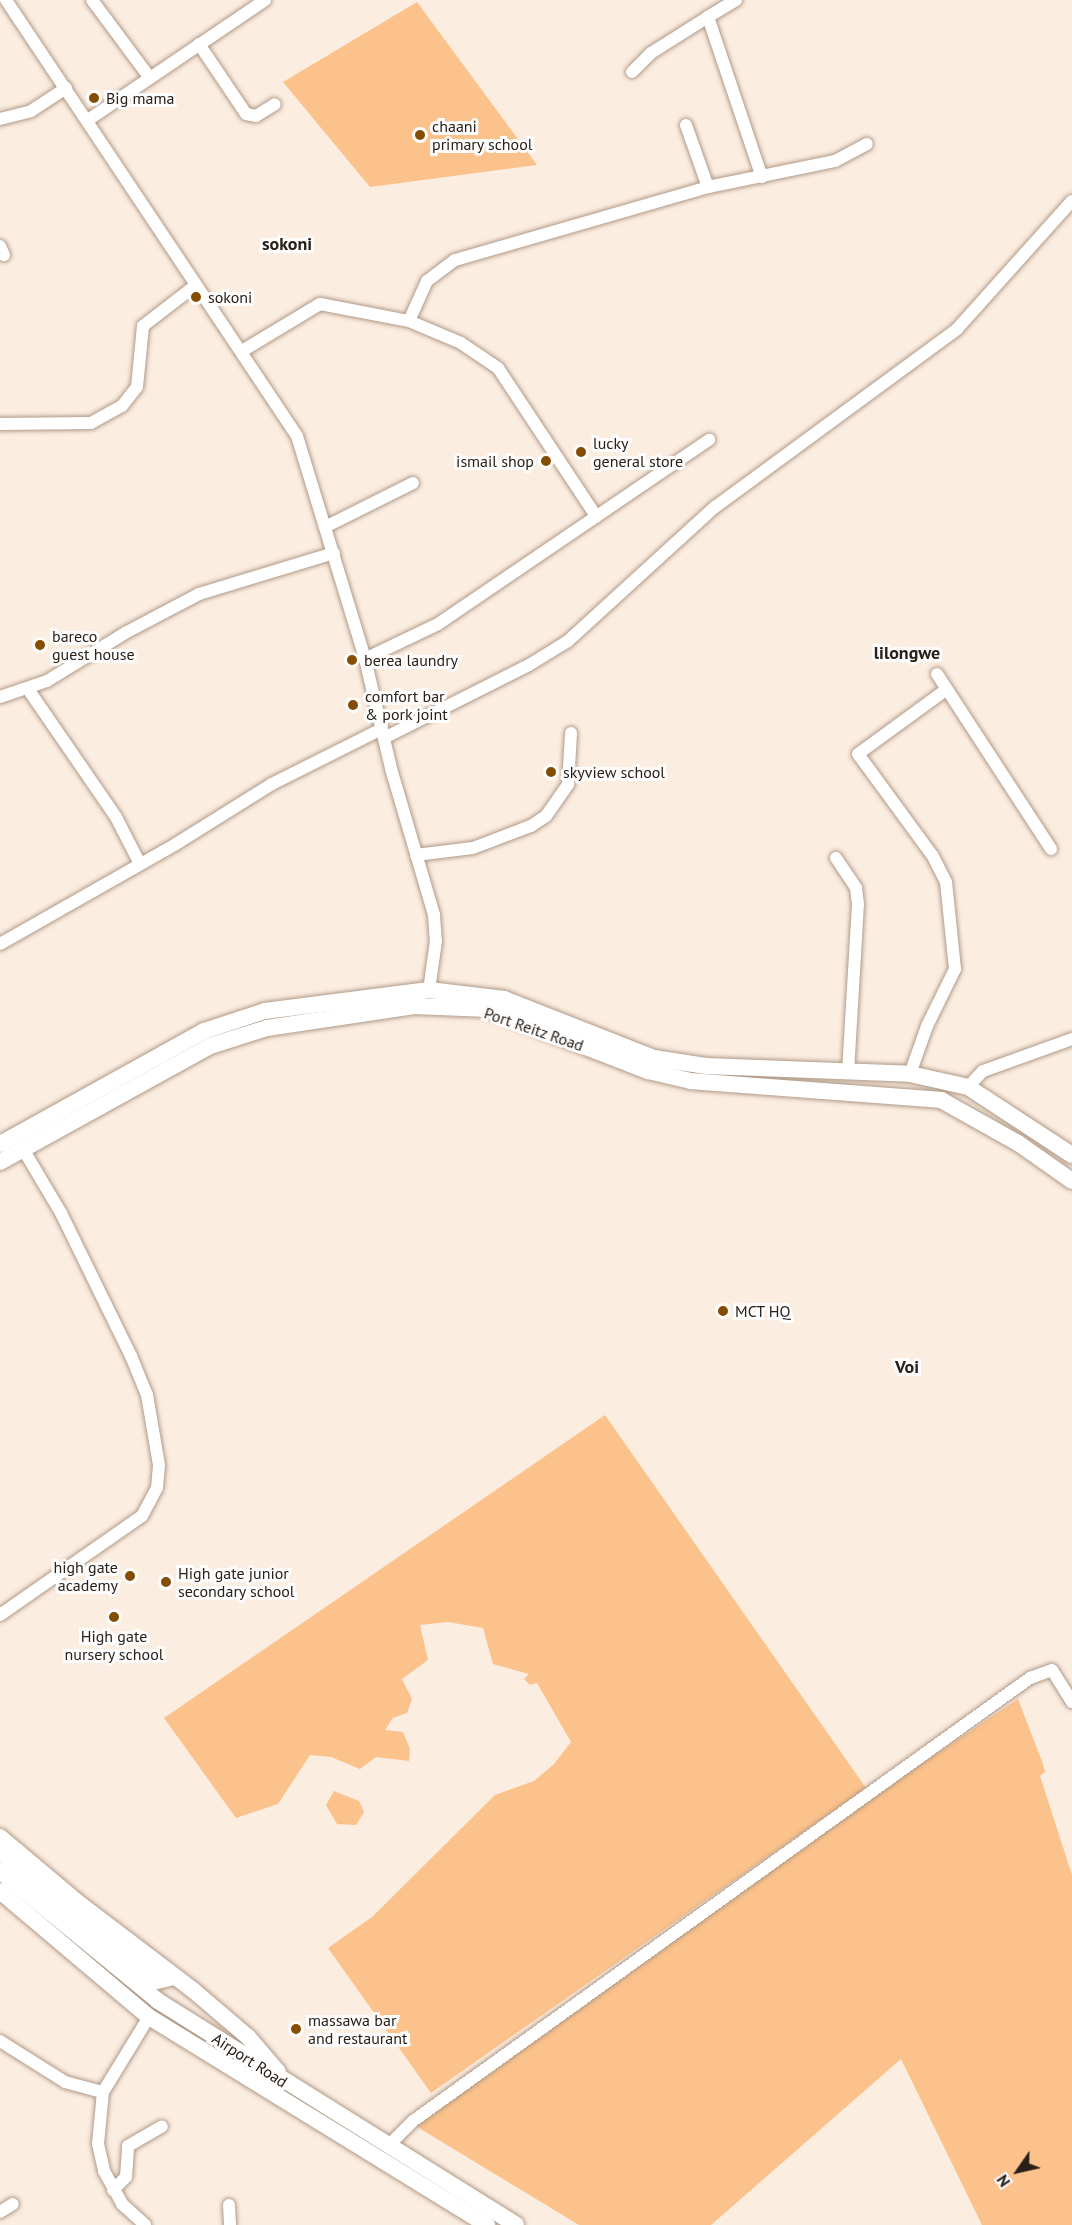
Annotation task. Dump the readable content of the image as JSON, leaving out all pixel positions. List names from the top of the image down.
{
  "streets": {
    "main road": ["Port Reitz Road", "Airport Road"]
  },
  "districts": ["sokoni", "lilongwe", "Voi"],
  "places": [
    "Big mama",
    "chaani primary school",
    "sokoni",
    "lucky general store",
    "ismail shop",
    "bareco guest house",
    "berea laundry",
    "comfort bar & pork joint",
    "skyview school",
    "MCT HQ",
    "high gate academy",
    "High gate junior secondary school",
    "High gate nursery school",
    "massawa bar and restaurant"
  ],
  "north": "bottom left"
}
